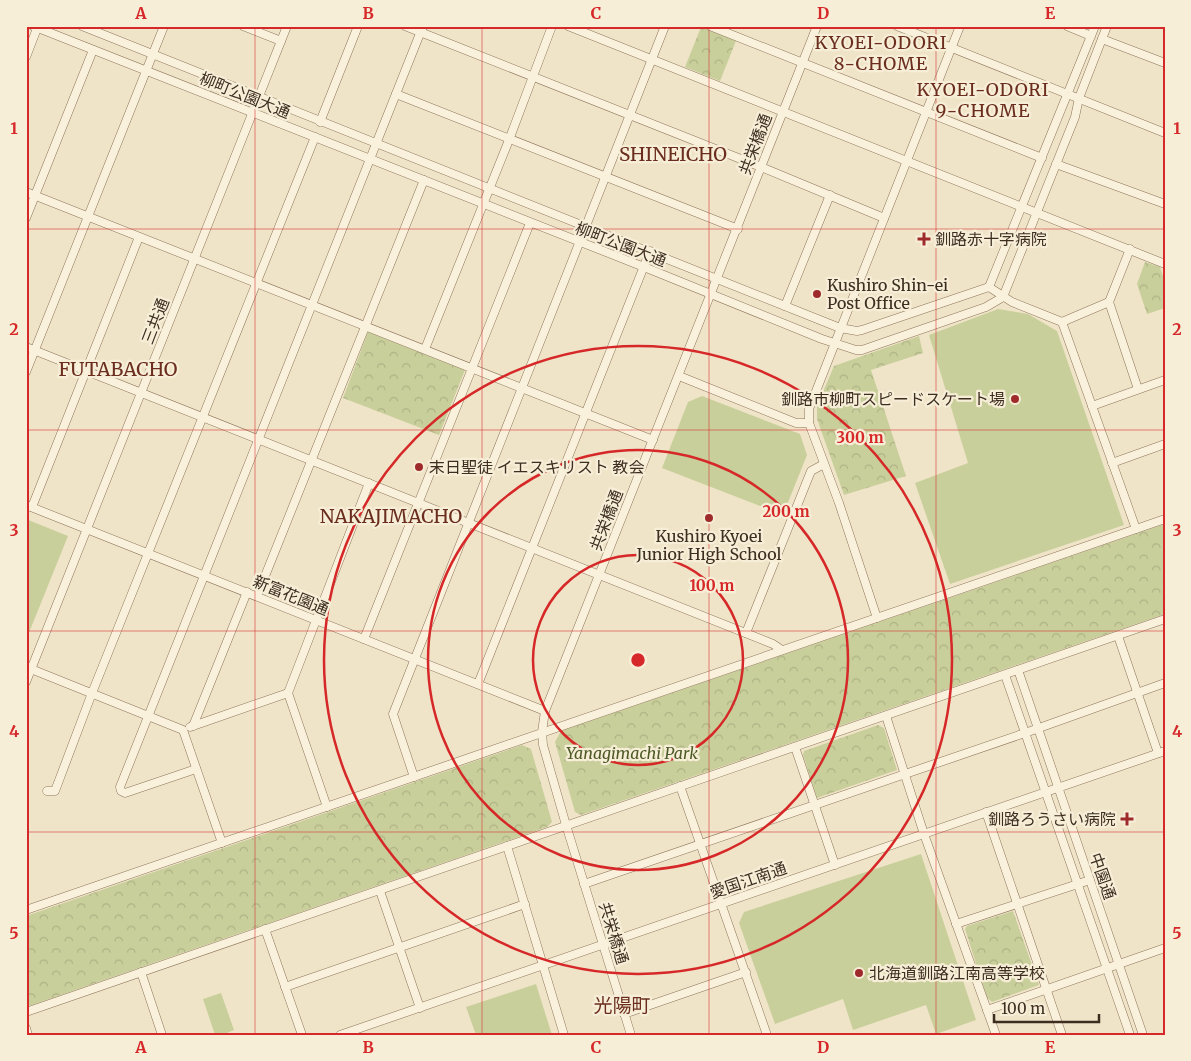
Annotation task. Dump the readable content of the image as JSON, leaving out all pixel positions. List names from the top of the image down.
{
  "streets": {
    "street": [
      "柳町公園大通",
      "共栄橋通",
      "三共通",
      "新富花園通",
      "中園通",
      "愛国江南通"
    ]
  },
  "crossings": [
    ["柳町公園大通", "共栄橋通"],
    ["柳町公園大通", "三共通"],
    ["共栄橋通", "新富花園通"],
    ["共栄橋通", "愛国江南通"],
    ["三共通", "新富花園通"],
    ["中園通", "愛国江南通"]
  ],
  "districts": [
    "KYOEI-ODORI 8-CHOME",
    "KYOEI-ODORI 9-CHOME",
    "SHINEICHO",
    "FUTABACHO",
    "NAKAJIMACHO",
    "光陽町"
  ],
  "parks": ["Yanagimachi Park"],
  "places": {
    "health": ["釧路赤十字病院", "釧路ろうさい病院"],
    "other": [
      "Kushiro Shin-ei Post Office",
      "釧路市柳町スピードスケート場",
      "末日聖徒 イエスキリスト 教会",
      "Kushiro Kyoei Junior High School",
      "北海道釧路江南高等学校"
    ]
  },
  "scale_bar": "100 m",
  "grid": {
    "columns": [
      "A",
      "B",
      "C",
      "D",
      "E"
    ],
    "rows": [
      "1",
      "2",
      "3",
      "4",
      "5"
    ]
  },
  "rings": ["300 m", "200 m", "100 m"]
}
